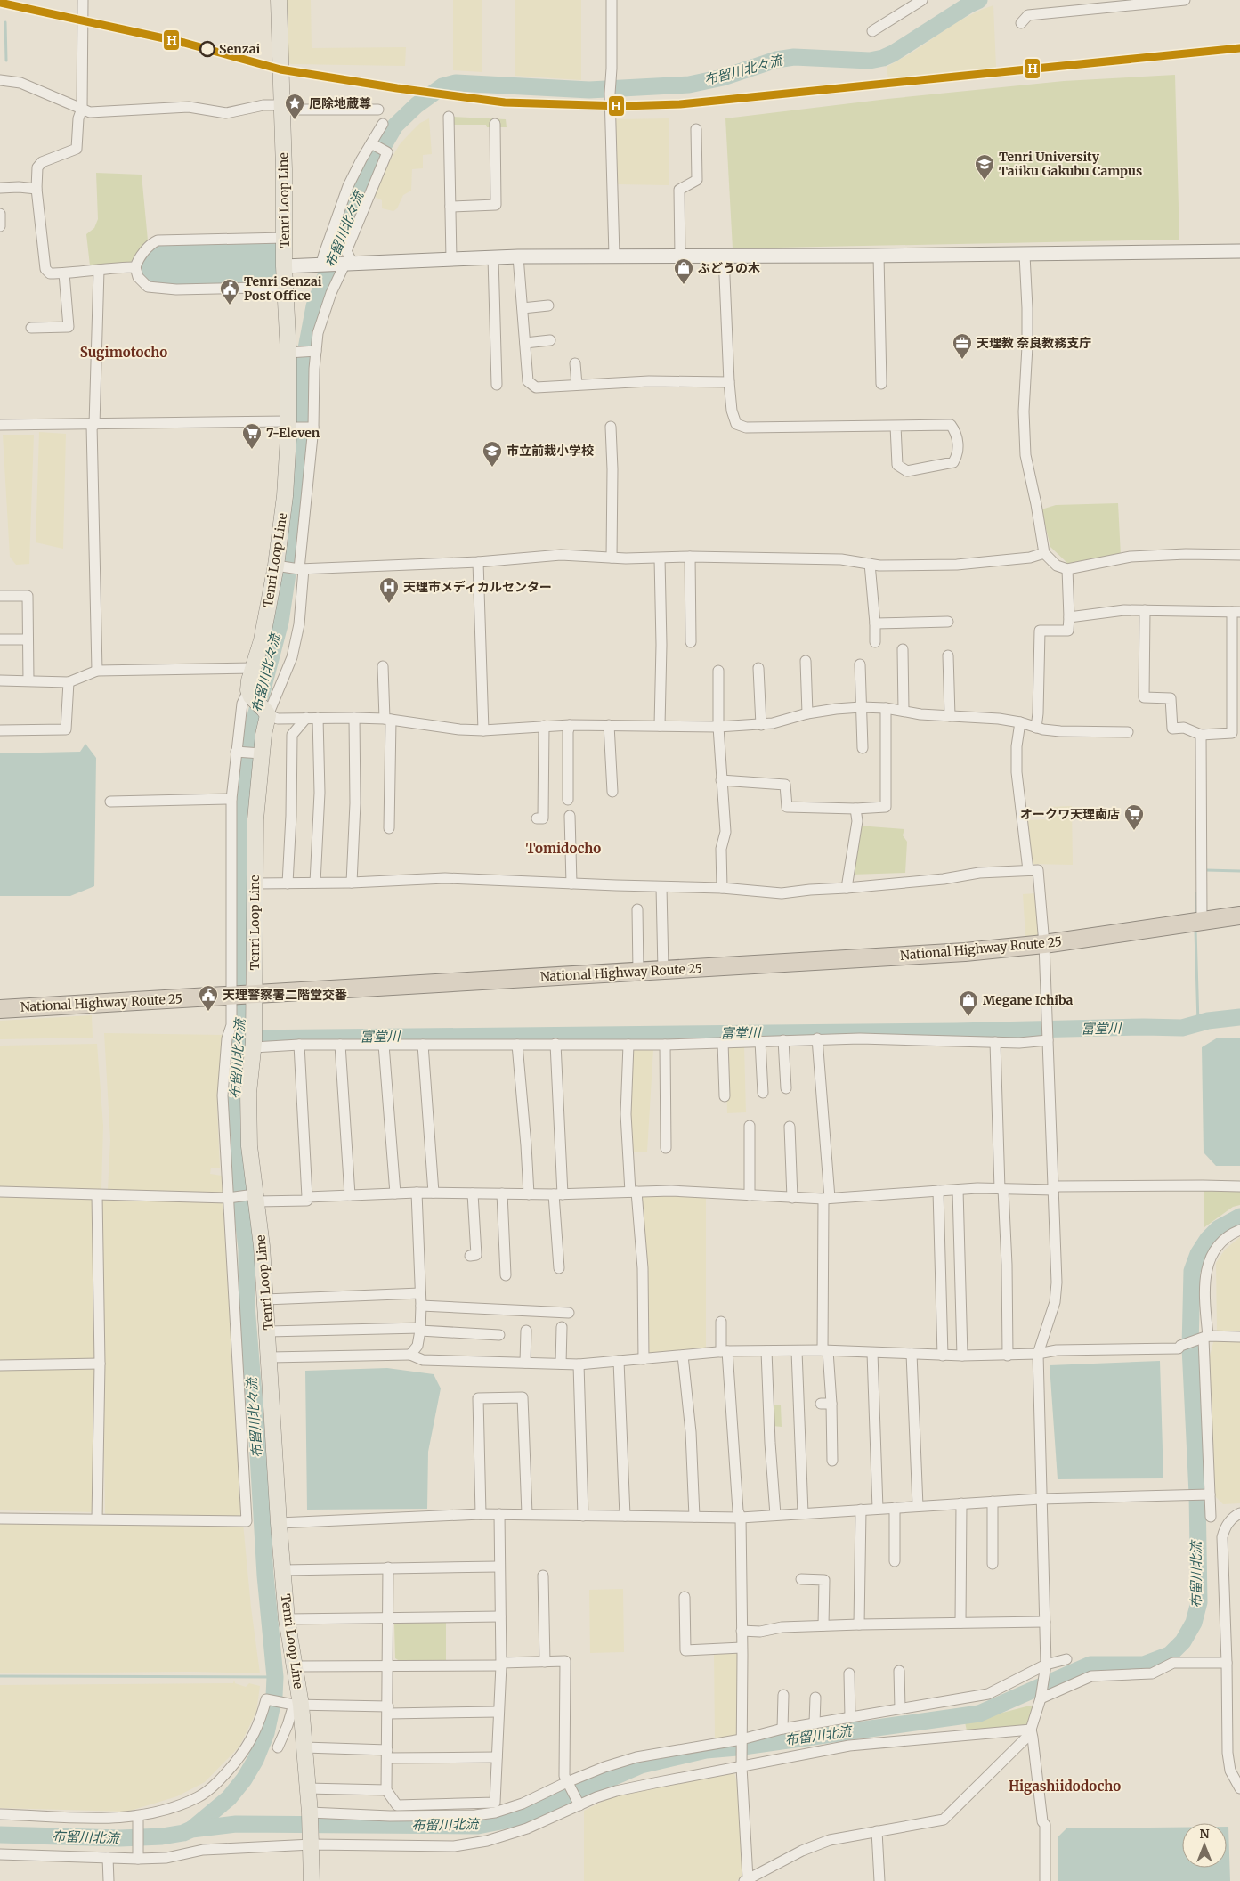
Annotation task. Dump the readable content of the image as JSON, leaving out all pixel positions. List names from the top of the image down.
{
  "streets": {
    "highway": ["National Highway Route 25"],
    "main road": ["Tenri Loop Line"]
  },
  "crossings": [
    ["Tenri Loop Line", "National Highway Route 25"]
  ],
  "districts": ["Sugimotocho", "Tomidocho", "Higashiidodocho"],
  "water": ["布留川北々流", "富堂川", "布留川北流"],
  "places": {
    "other": ["Senzai"],
    "place": ["厄除地蔵尊"],
    "school or university": ["Tenri University Taiiku Gakubu Campus", "市立前栽小学校"],
    "shop": ["ぶどうの木", "Megane Ichiba"],
    "public building": ["Tenri Senzai Post Office", "天理警察署二階堂交番"],
    "office": ["天理教 奈良教務支庁"],
    "supermarket": ["7-Eleven", "オークワ天理南店"],
    "hospital": ["天理市メディカルセンター"]
  },
  "lines": ["transit line H"],
  "north": "top"
}
